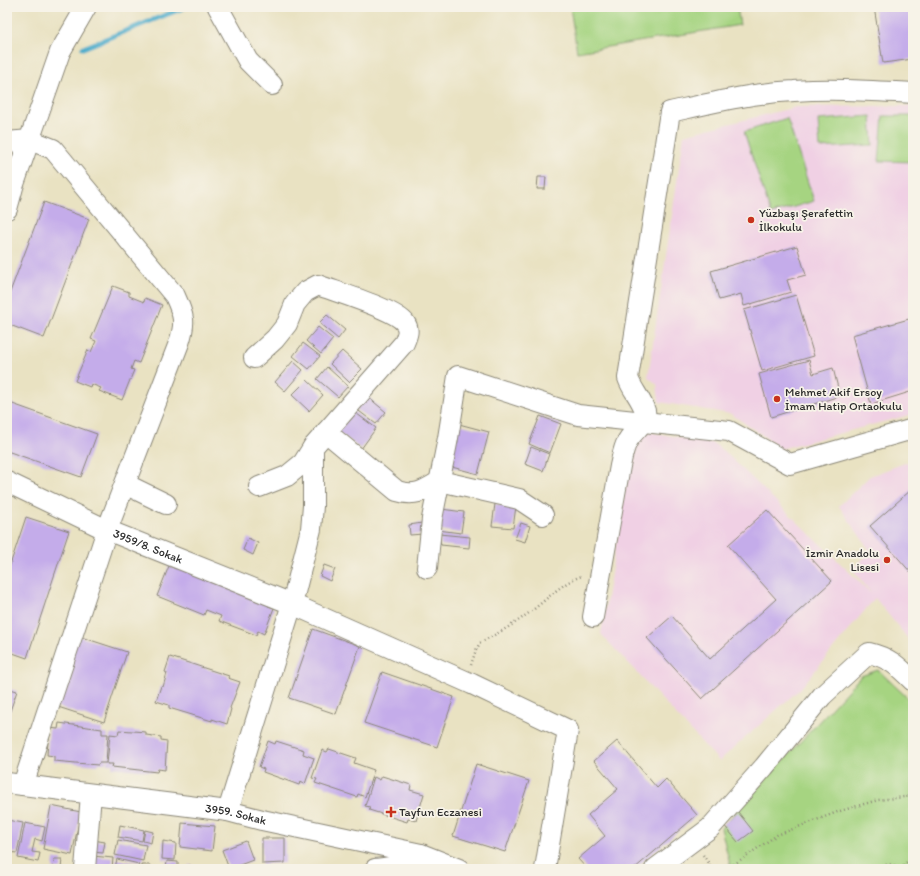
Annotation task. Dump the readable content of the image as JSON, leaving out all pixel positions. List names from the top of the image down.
{
  "streets": {
    "street": ["3959/8. Sokak", "3959. Sokak"]
  },
  "places": {
    "other": ["Yüzbaşı Şerafettin İlkokulu", "Mehmet Akif Ersoy İmam Hatip Ortaokulu", "İzmir Anadolu Lisesi"],
    "health": ["Tayfun Eczanesi"]
  }
}
